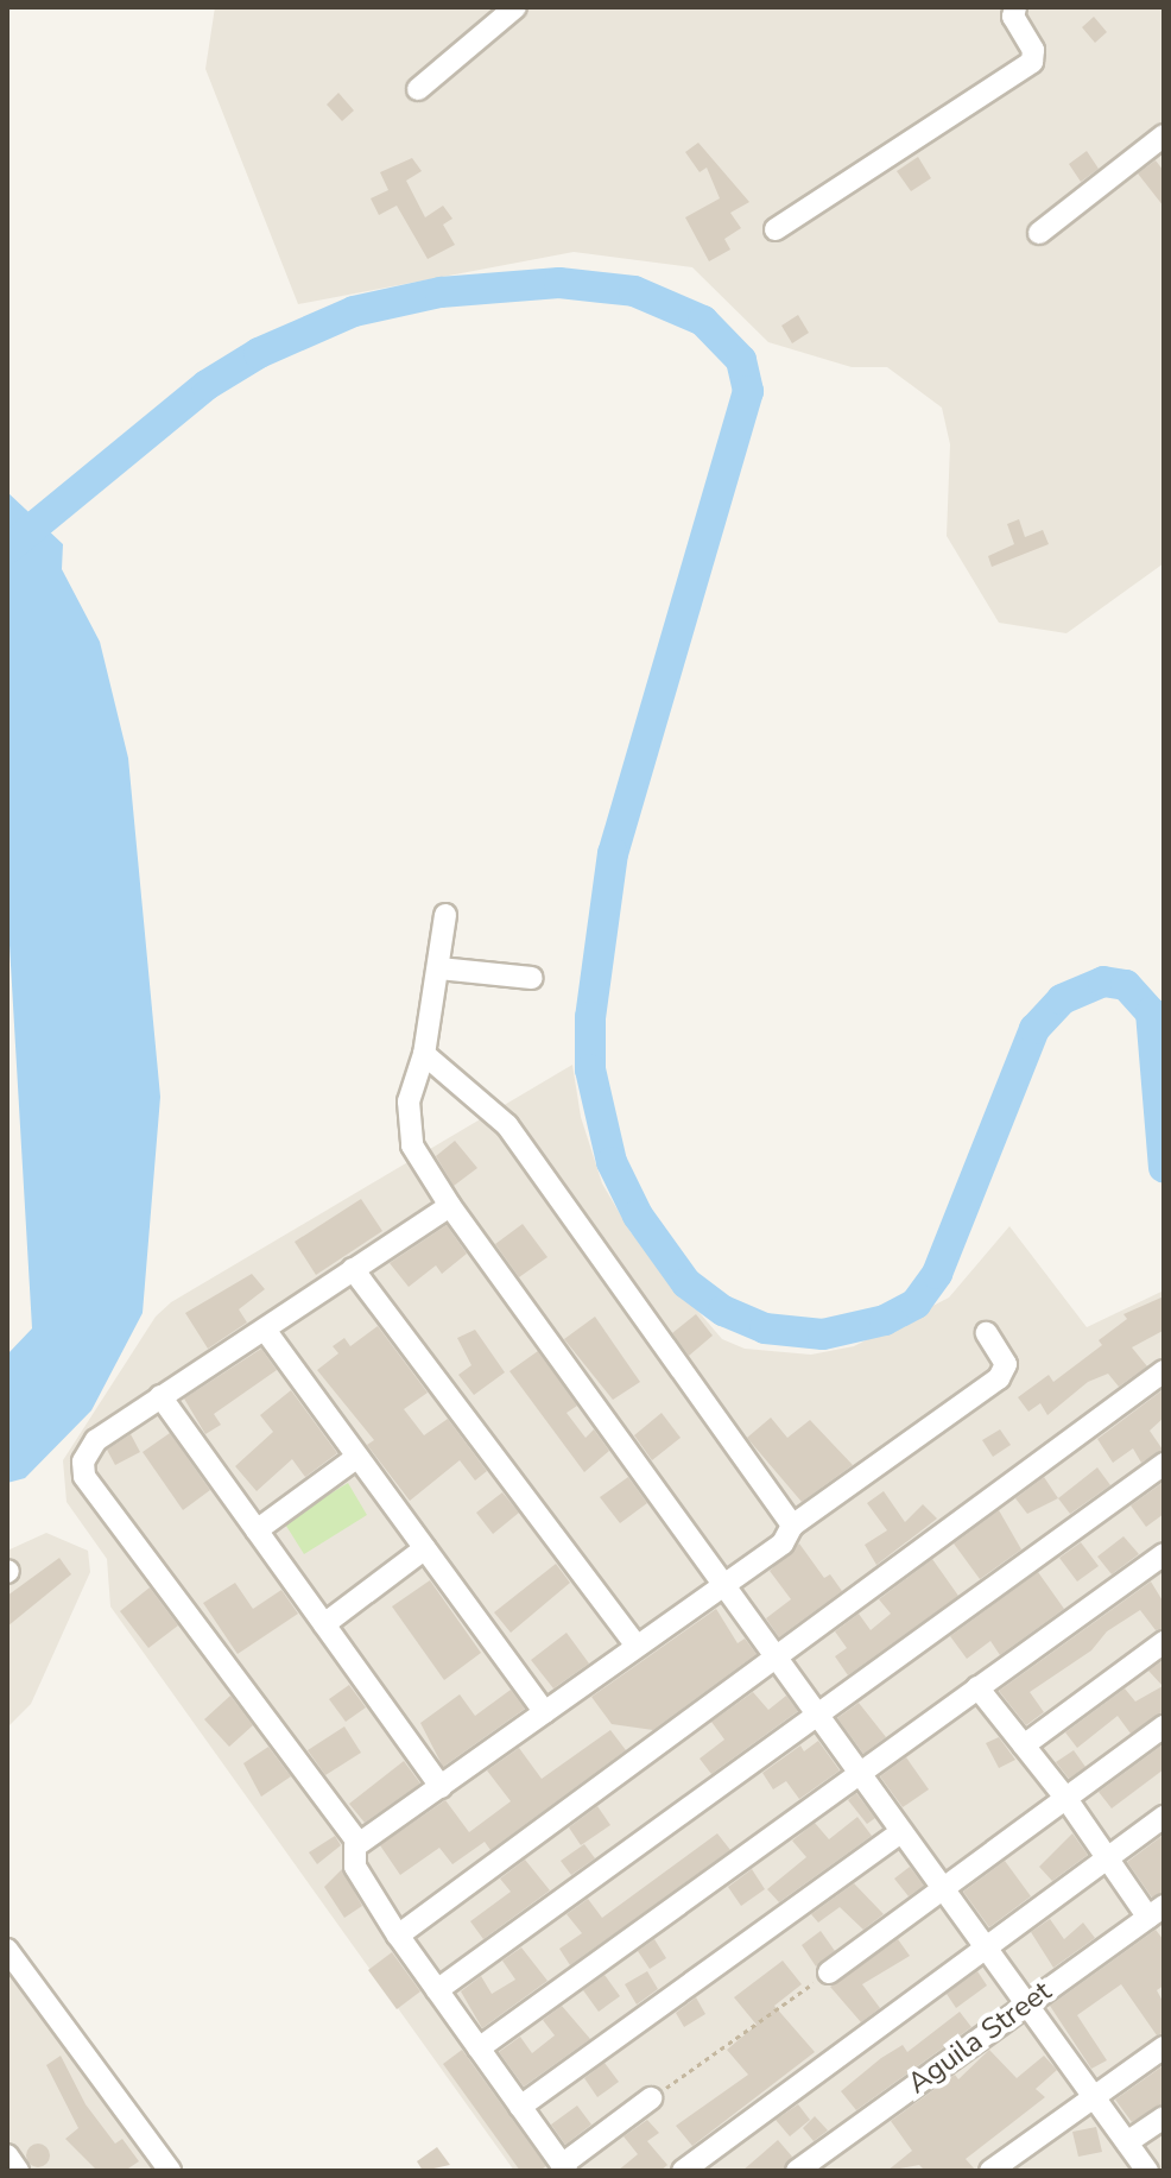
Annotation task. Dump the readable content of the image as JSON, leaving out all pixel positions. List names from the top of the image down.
{
  "streets": {
    "street": ["Aguila Street"]
  }
}
